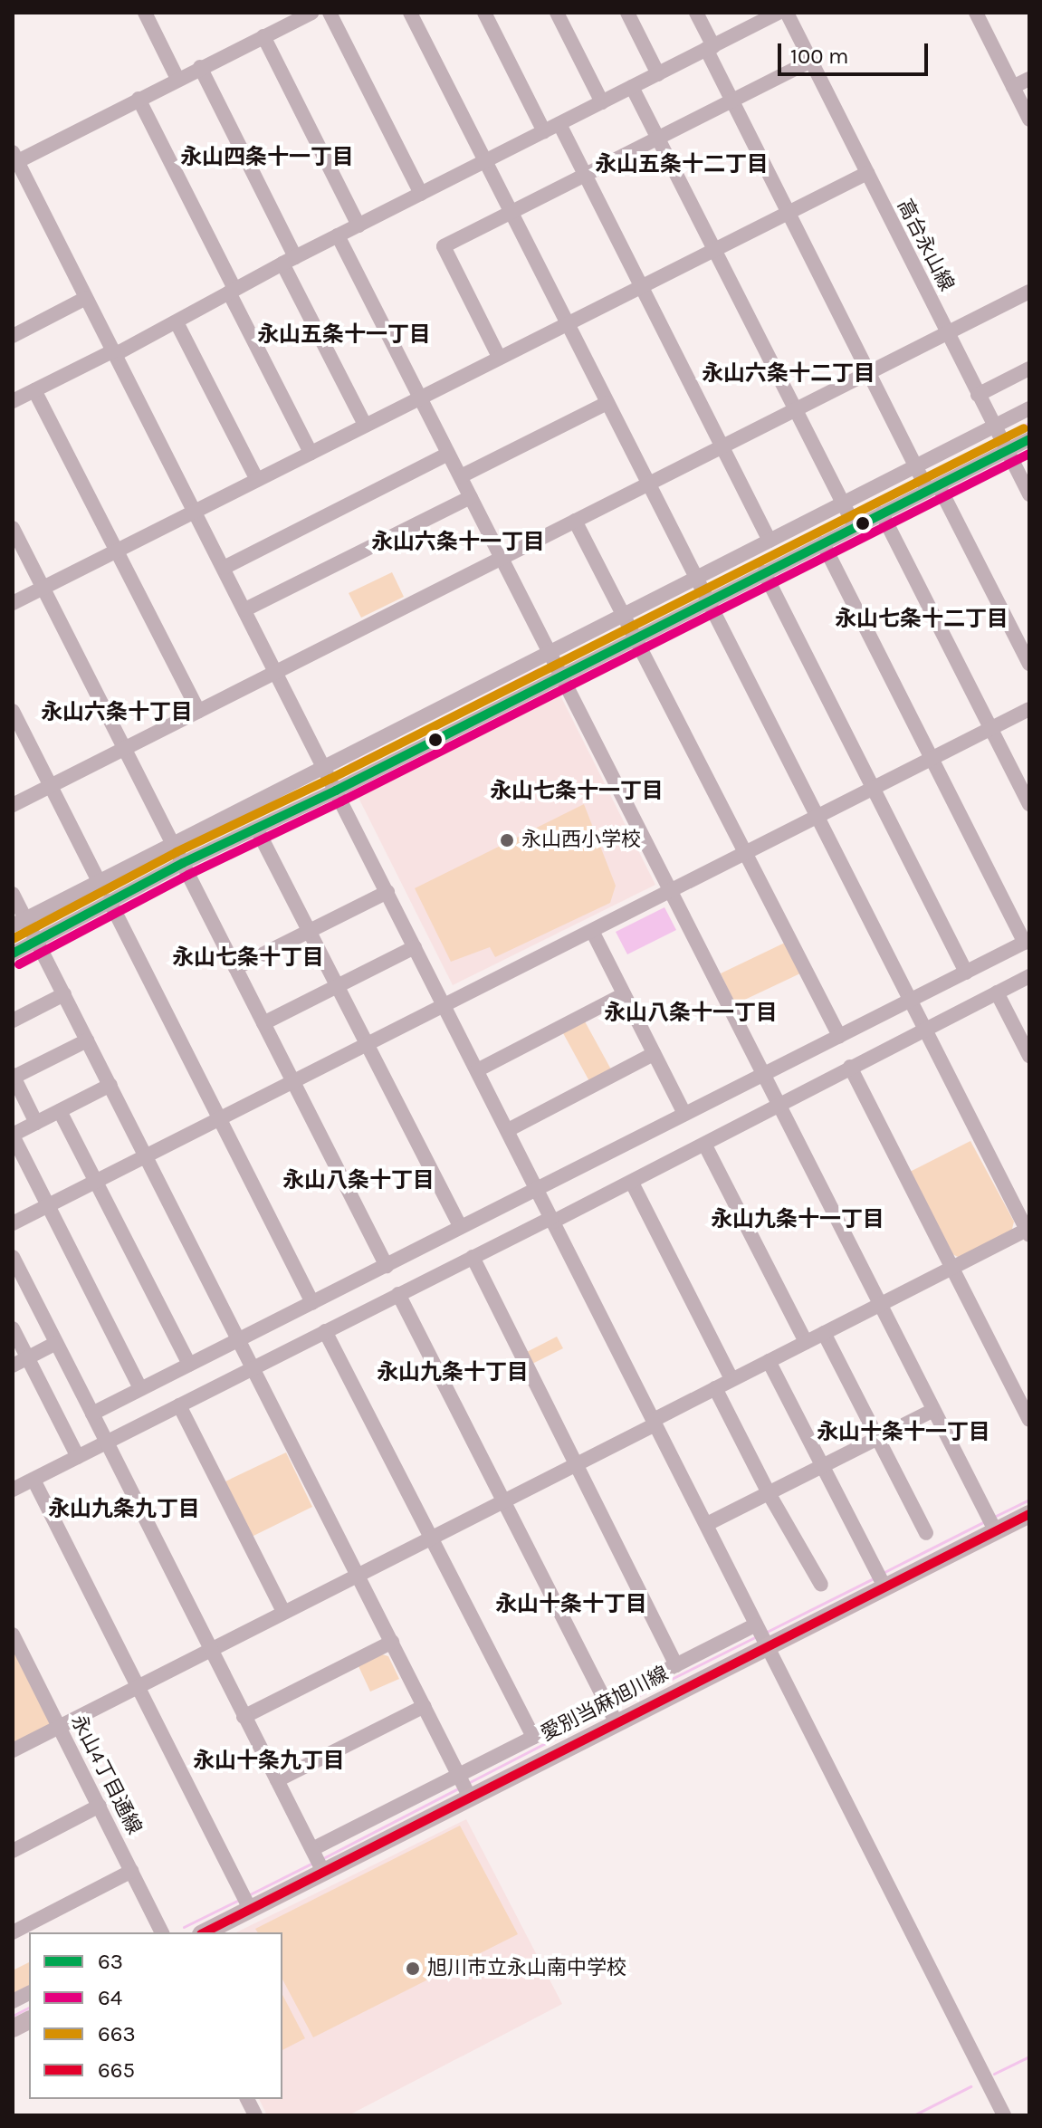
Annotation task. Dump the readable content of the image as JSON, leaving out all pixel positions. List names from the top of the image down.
{
  "streets": {
    "main road": ["愛別当麻旭川線"],
    "street": ["高台永山線", "永山4丁目通線"]
  },
  "districts": [
    "永山四条十一丁目",
    "永山五条十二丁目",
    "永山五条十一丁目",
    "永山六条十二丁目",
    "永山六条十一丁目",
    "永山七条十二丁目",
    "永山六条十丁目",
    "永山七条十一丁目",
    "永山七条十丁目",
    "永山八条十一丁目",
    "永山八条十丁目",
    "永山九条十一丁目",
    "永山九条十丁目",
    "永山十条十一丁目",
    "永山九条九丁目",
    "永山十条十丁目",
    "永山十条九丁目"
  ],
  "places": ["永山西小学校", "旭川市立永山南中学校"],
  "lines": [
    "transit line 663",
    "transit line 63",
    "transit line 64",
    "transit line 665"
  ],
  "legend": [
    "63",
    "64",
    "663",
    "665"
  ],
  "scale_bar": "100 m"
}
